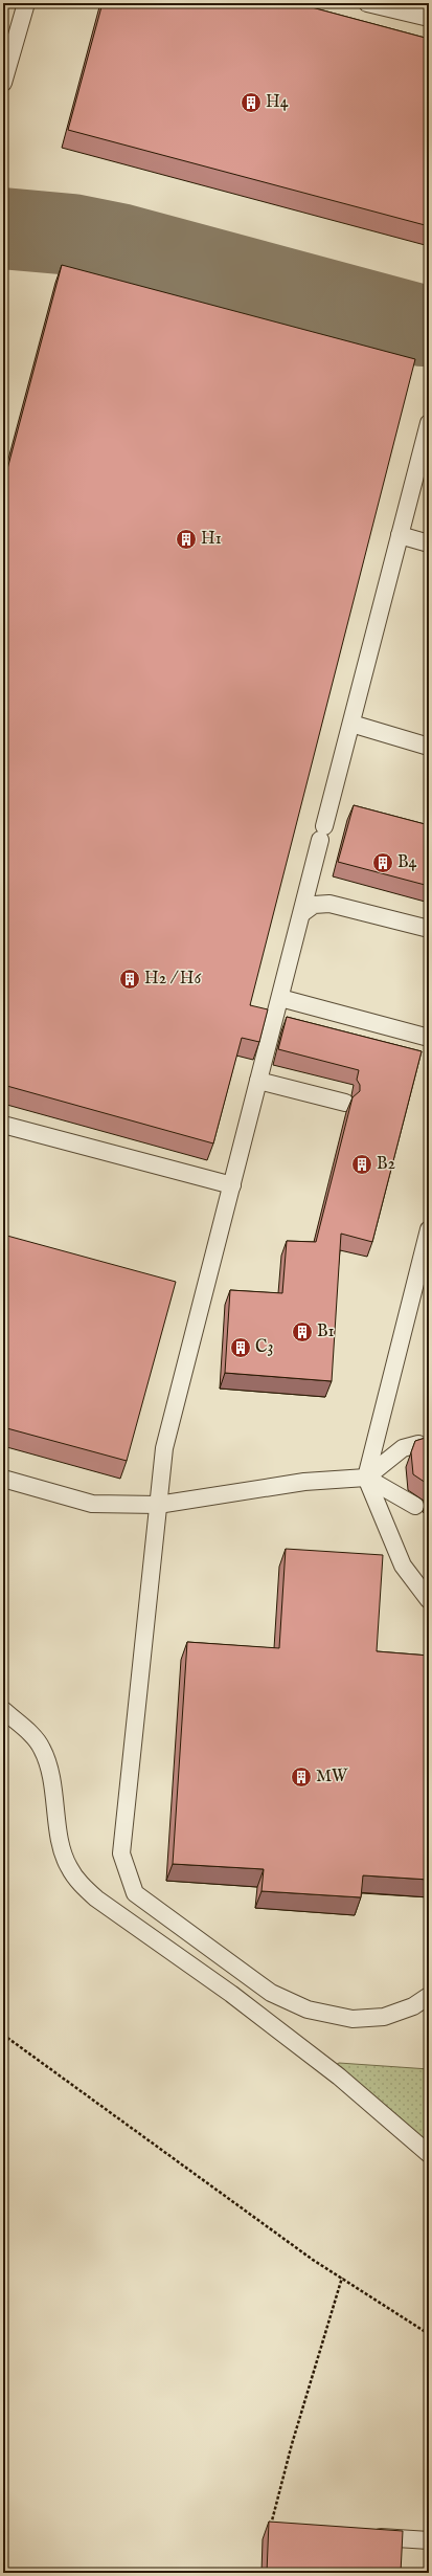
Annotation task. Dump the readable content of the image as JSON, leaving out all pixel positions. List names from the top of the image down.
{
  "places": {
    "building": [
      "H4",
      "H1",
      "B4",
      "H2 / H6",
      "B2",
      "B1",
      "C3",
      "MW"
    ]
  }
}
